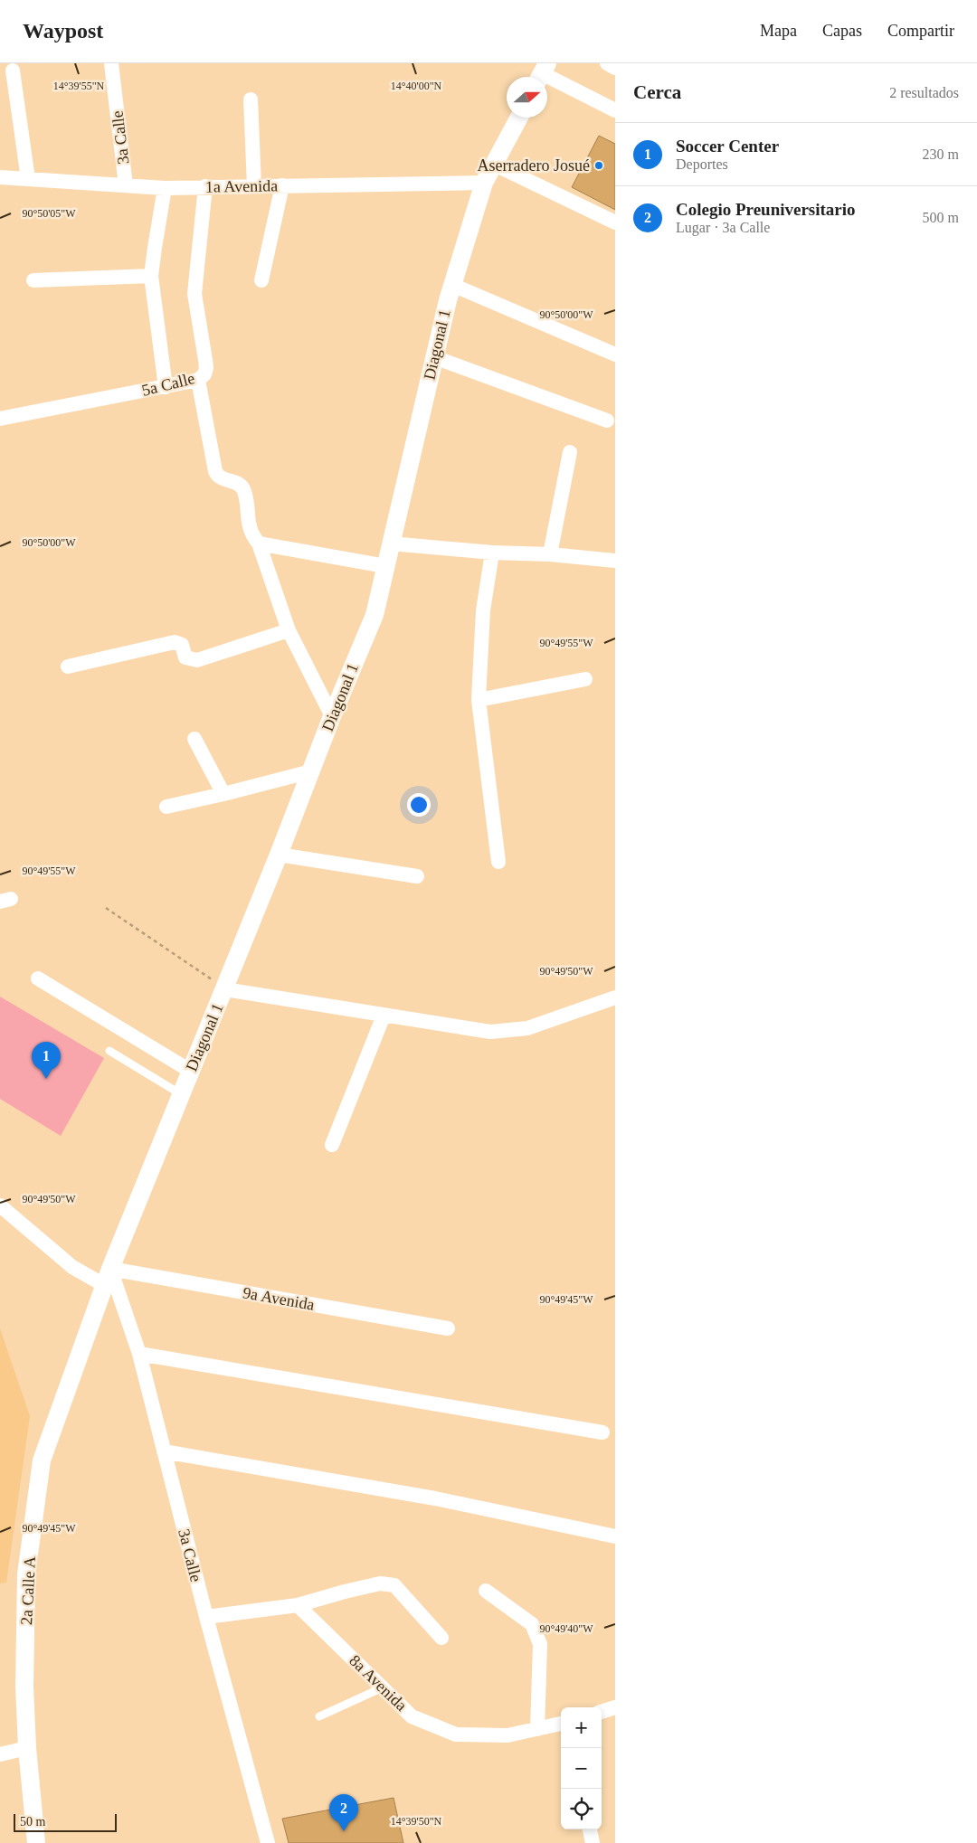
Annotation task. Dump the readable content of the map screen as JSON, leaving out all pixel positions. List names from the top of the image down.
{
  "streets": {
    "street": [
      "3a Calle",
      "1a Avenida",
      "Diagonal 1",
      "5a Calle",
      "9a Avenida",
      "2a Calle A",
      "8a Avenida"
    ]
  },
  "crossings": [
    ["3a Calle", "1a Avenida"],
    ["3a Calle", "Diagonal 1"],
    ["3a Calle", "9a Avenida"],
    ["3a Calle", "2a Calle A"],
    ["1a Avenida", "Diagonal 1"],
    ["1a Avenida", "5a Calle"],
    ["Diagonal 1", "9a Avenida"],
    ["Diagonal 1", "2a Calle A"],
    ["9a Avenida", "2a Calle A"]
  ],
  "places": ["Aserradero Josué"],
  "scale_bar": "50 m",
  "north": "right",
  "page": {
    "header": "Waypost",
    "nav": ["Mapa", "Capas", "Compartir"],
    "heading": ["Cerca", "2 resultados"],
    "list": [
      {
        "mark": "1",
        "name": "Soccer Center",
        "note": "Deportes",
        "value": "230 m"
      },
      {
        "mark": "2",
        "name": "Colegio Preuniversitario",
        "note": "Lugar · 3a Calle",
        "value": "500 m"
      }
    ],
    "pins": ["1", "2"],
    "map_buttons": ["+", "−"],
    "scale": "50 m"
  },
  "coordinates": [
    "14°39'55\"N",
    "14°40'00\"N",
    "90°50'05\"W",
    "90°50'00\"W",
    "90°49'55\"W",
    "90°49'50\"W",
    "90°49'45\"W",
    "90°49'40\"W",
    "14°39'50\"N"
  ]
}
